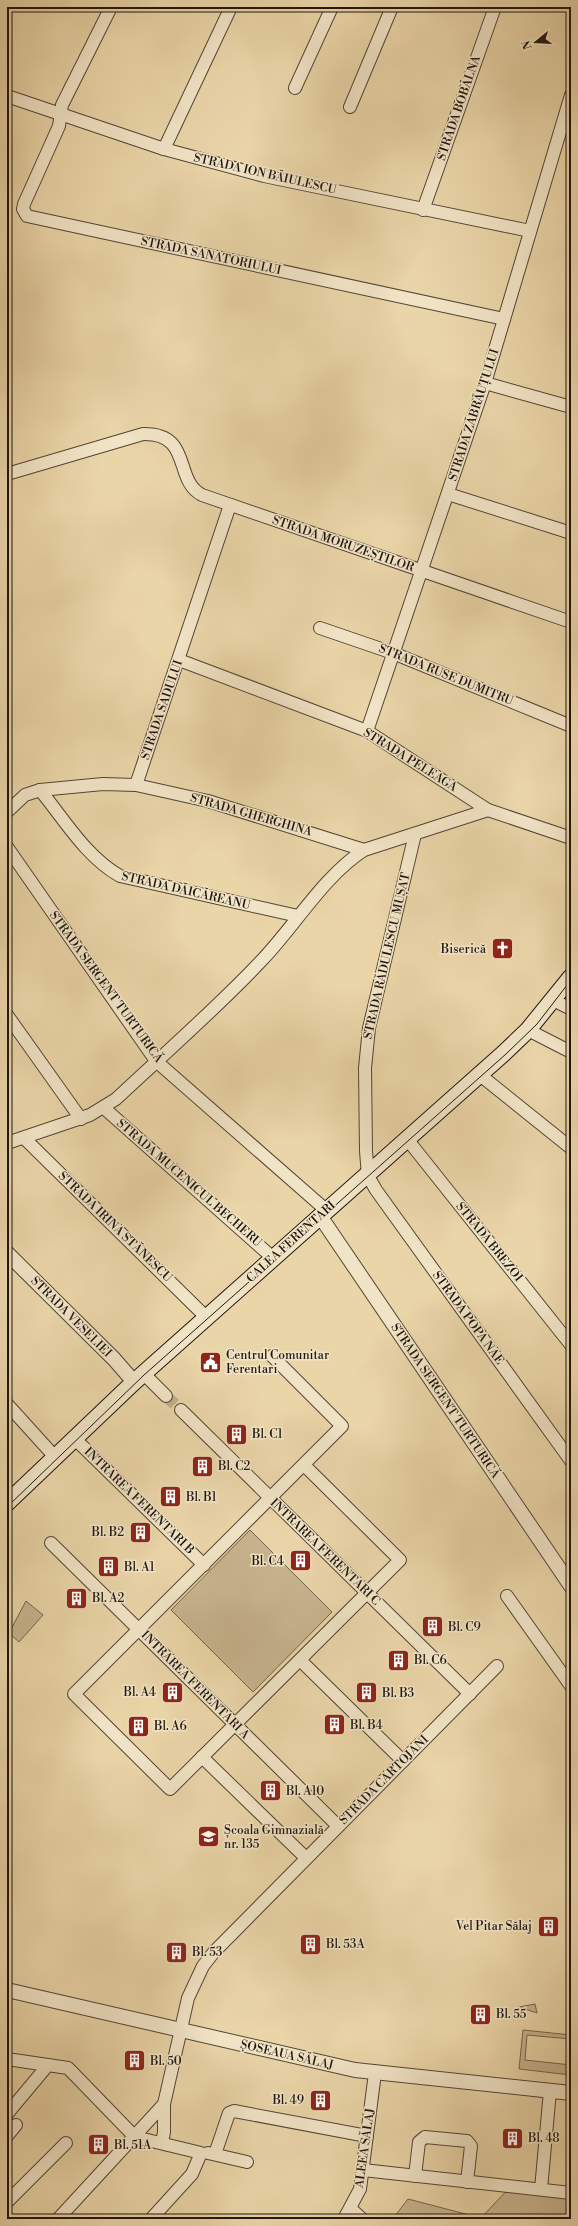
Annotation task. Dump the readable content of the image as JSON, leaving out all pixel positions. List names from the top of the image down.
{
  "streets": {
    "main road": ["CALEA FERENTARI"],
    "street": [
      "STRADA BOBÂLNA",
      "STRADA ION BĂIULESCU",
      "STRADA SANATORIULUI",
      "STRADA ZĂBRĂUȚULUI",
      "STRADA MORUZEȘTILOR",
      "STRADA RUSE DUMITRU",
      "STRADA SADULUI",
      "STRADA PELEAGA",
      "STRADA GHERGHINA",
      "STRADA DĂICĂREANU",
      "STRADA RĂDULESCU MUȘAT",
      "STRADA SERGENT TURTURICĂ",
      "STRADA MUCENICUL BECHERU",
      "STRADA IRINA STĂNESCU",
      "STRADA BREZOI",
      "STRADA VESELIEI",
      "STRADA POPA NAE",
      "INTRAREA FERENTARI B",
      "INTRAREA FERENTARI C",
      "INTRAREA FERENTARI A",
      "STRADA CARTOJANI",
      "ȘOSEAUA SĂLAJ",
      "ALEEA SĂLAJ"
    ]
  },
  "crossings": [
    ["STRADA BOBÂLNA", "STRADA ION BĂIULESCU"],
    ["STRADA ION BĂIULESCU", "STRADA SANATORIULUI"],
    ["STRADA ION BĂIULESCU", "STRADA ZĂBRĂUȚULUI"],
    ["STRADA SANATORIULUI", "STRADA ZĂBRĂUȚULUI"],
    ["STRADA ZĂBRĂUȚULUI", "STRADA MORUZEȘTILOR"],
    ["STRADA ZĂBRĂUȚULUI", "STRADA RUSE DUMITRU"],
    ["STRADA ZĂBRĂUȚULUI", "STRADA PELEAGA"],
    ["STRADA MORUZEȘTILOR", "STRADA SADULUI"],
    ["STRADA SADULUI", "STRADA PELEAGA"],
    ["STRADA SADULUI", "STRADA GHERGHINA"],
    ["STRADA RĂDULESCU MUȘAT", "CALEA FERENTARI"],
    ["STRADA RĂDULESCU MUȘAT", "STRADA POPA NAE"],
    ["STRADA SERGENT TURTURICĂ", "CALEA FERENTARI"],
    ["STRADA MUCENICUL BECHERU", "CALEA FERENTARI"],
    ["STRADA IRINA STĂNESCU", "CALEA FERENTARI"],
    ["CALEA FERENTARI", "STRADA BREZOI"],
    ["CALEA FERENTARI", "STRADA VESELIEI"],
    ["CALEA FERENTARI", "STRADA POPA NAE"],
    ["CALEA FERENTARI", "INTRAREA FERENTARI B"],
    ["INTRAREA FERENTARI C", "STRADA CARTOJANI"],
    ["INTRAREA FERENTARI A", "STRADA CARTOJANI"],
    ["STRADA CARTOJANI", "ȘOSEAUA SĂLAJ"],
    ["ȘOSEAUA SĂLAJ", "ALEEA SĂLAJ"]
  ],
  "places": {
    "church": ["Biserică"],
    "public building": ["Centrul Comunitar Ferentari"],
    "building": [
      "Bl. C1",
      "Bl. C2",
      "Bl. B1",
      "Bl. B2",
      "Bl. C4",
      "Bl. A1",
      "Bl. A2",
      "Bl. C9",
      "Bl. C6",
      "Bl. A4",
      "Bl. B3",
      "Bl. B4",
      "Bl. A6",
      "Bl. A10",
      "Vel Pitar Sălaj",
      "Bl. 53A",
      "Bl. 53",
      "Bl. 55",
      "Bl. 50",
      "Bl. 49",
      "Bl. 48",
      "Bl. 51A"
    ],
    "school or university": ["Școala Gimnazială nr. 135"]
  },
  "north": "left"
}
